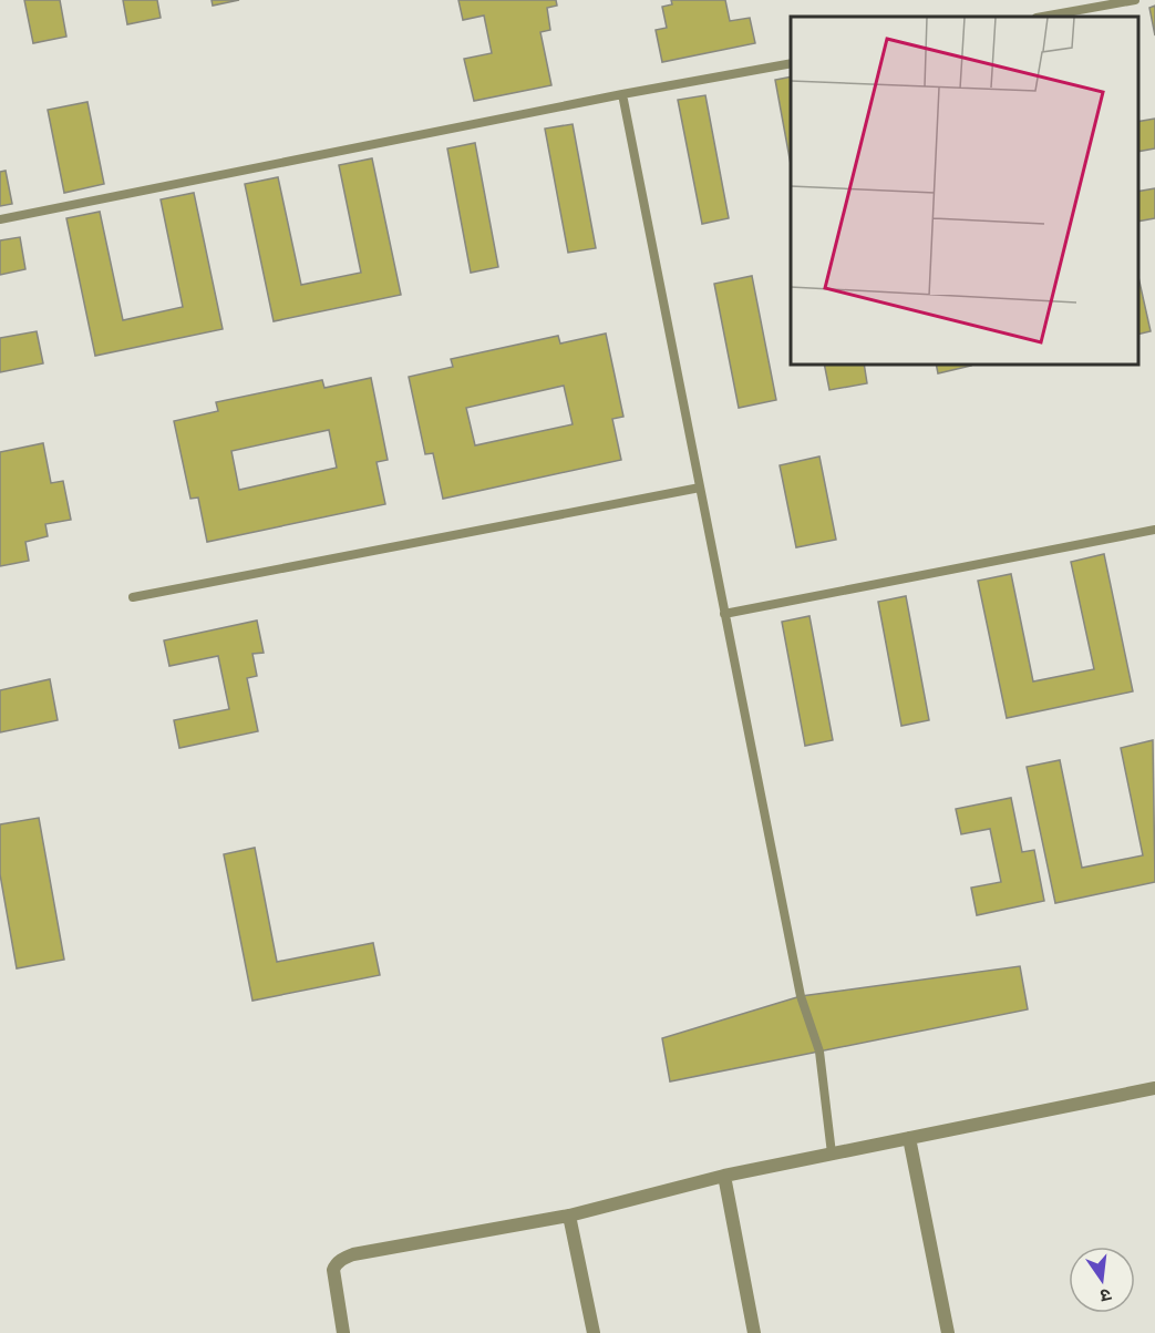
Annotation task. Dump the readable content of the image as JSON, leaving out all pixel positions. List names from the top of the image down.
{
  "north": "bottom"
}
